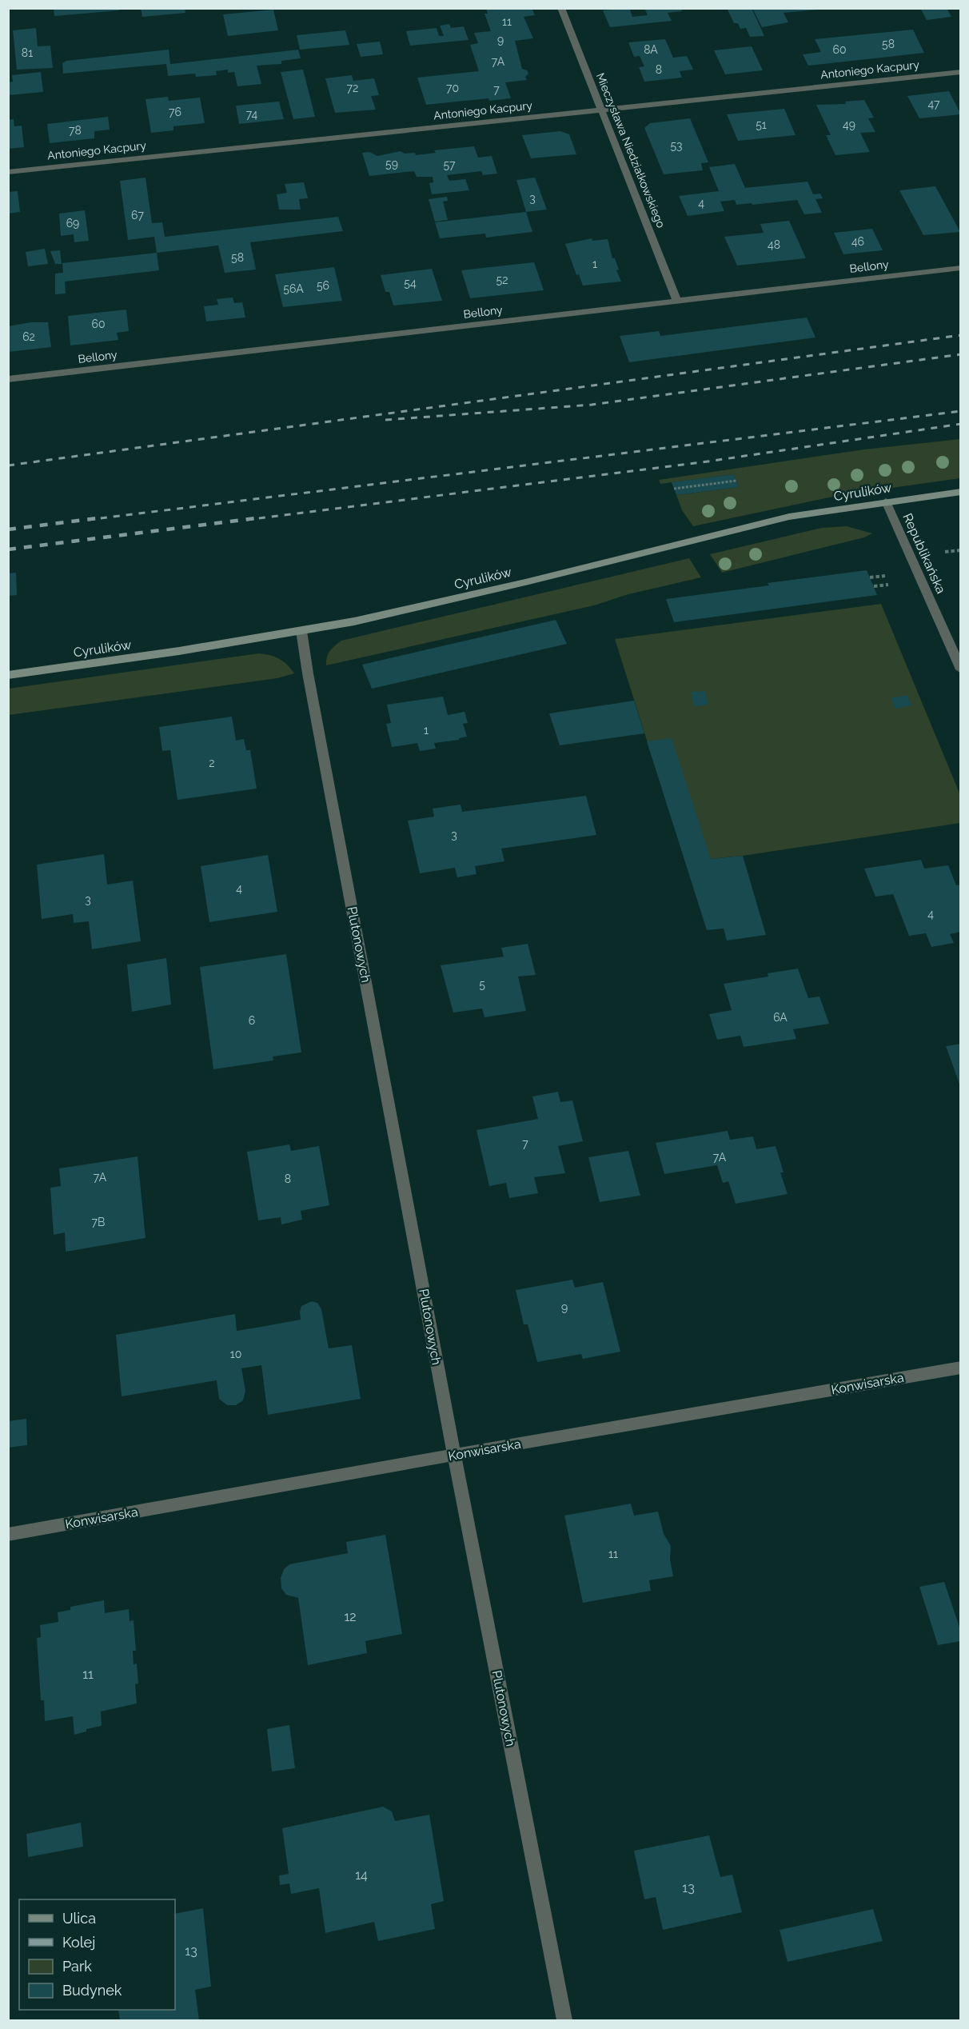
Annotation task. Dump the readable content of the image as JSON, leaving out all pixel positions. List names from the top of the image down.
{
  "streets": {
    "main road": ["Cyrulików"],
    "street": [
      "Antoniego Kacpury",
      "Mieczysława Niedziałkowskiego",
      "Bellony",
      "Republikańska",
      "Plutonowych",
      "Konwisarska"
    ]
  },
  "crossings": [
    ["Antoniego Kacpury", "Mieczysława Niedziałkowskiego"],
    ["Mieczysława Niedziałkowskiego", "Bellony"],
    ["Cyrulików", "Republikańska"],
    ["Cyrulików", "Plutonowych"],
    ["Plutonowych", "Konwisarska"]
  ],
  "house_numbers": [
    "11",
    "9",
    "58",
    "8A",
    "60",
    "81",
    "7A",
    "8",
    "72",
    "70",
    "7",
    "47",
    "76",
    "74",
    "51",
    "49",
    "78",
    "53",
    "59",
    "57",
    "3",
    "4",
    "67",
    "69",
    "46",
    "48",
    "58",
    "1",
    "52",
    "54",
    "56",
    "56A",
    "60",
    "62",
    "1",
    "2",
    "3",
    "4",
    "3",
    "4",
    "5",
    "6A",
    "6",
    "7",
    "7A",
    "7A",
    "8",
    "7B",
    "9",
    "10",
    "11",
    "12",
    "11",
    "14",
    "13",
    "13"
  ],
  "legend": [
    "Ulica",
    "Kolej",
    "Park",
    "Budynek"
  ]
}
